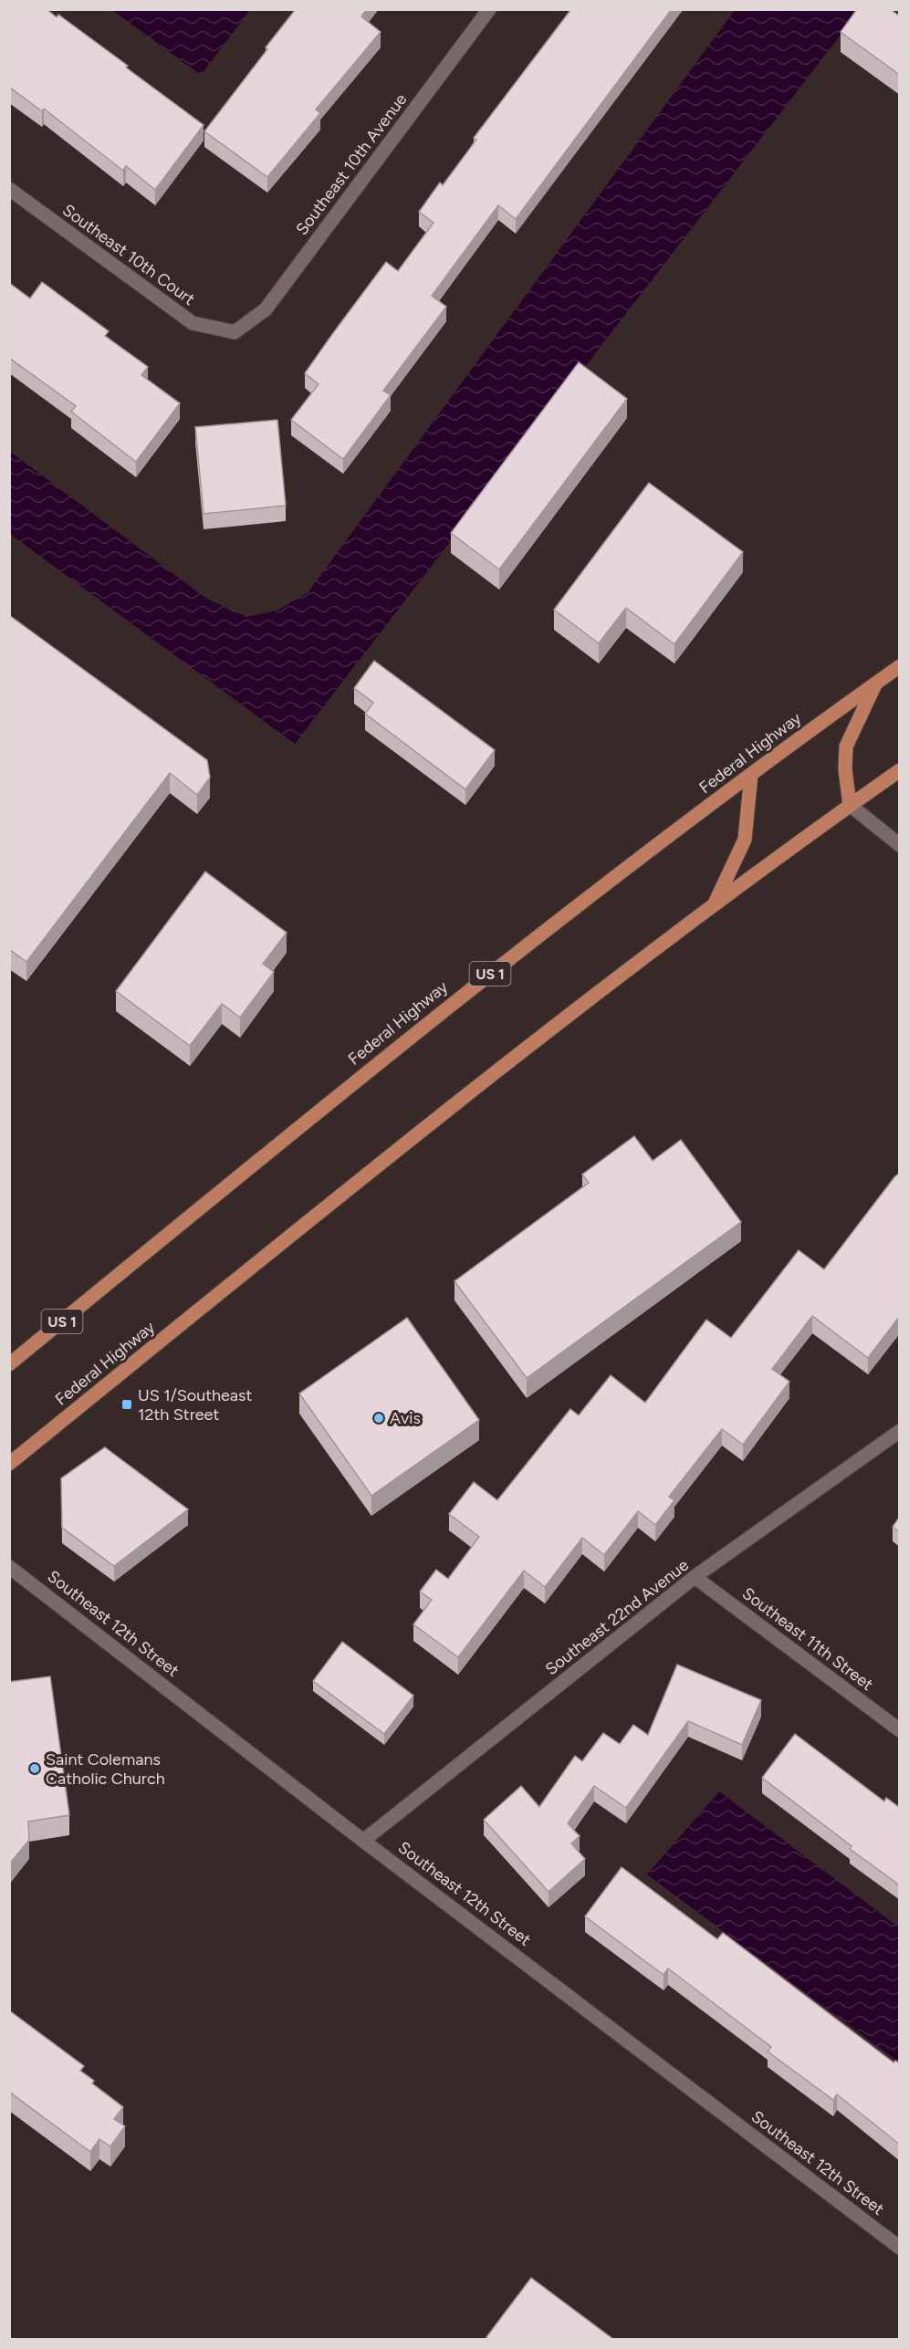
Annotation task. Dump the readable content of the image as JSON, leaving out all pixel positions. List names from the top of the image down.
{
  "streets": {
    "main road": ["Federal Highway", "US 1"],
    "street": [
      "Southeast 10th Avenue",
      "Southeast 10th Court",
      "Southeast 22nd Avenue",
      "Southeast 12th Street",
      "Southeast 11th Street"
    ]
  },
  "crossings": [
    ["Southeast 10th Avenue", "Southeast 10th Court"],
    ["Southeast 22nd Avenue", "Southeast 12th Street"],
    ["Southeast 22nd Avenue", "Southeast 11th Street"]
  ],
  "places": {
    "transit": ["US 1/Southeast 12th Street"],
    "other": ["Avis", "Saint Colemans Catholic Church"]
  }
}
